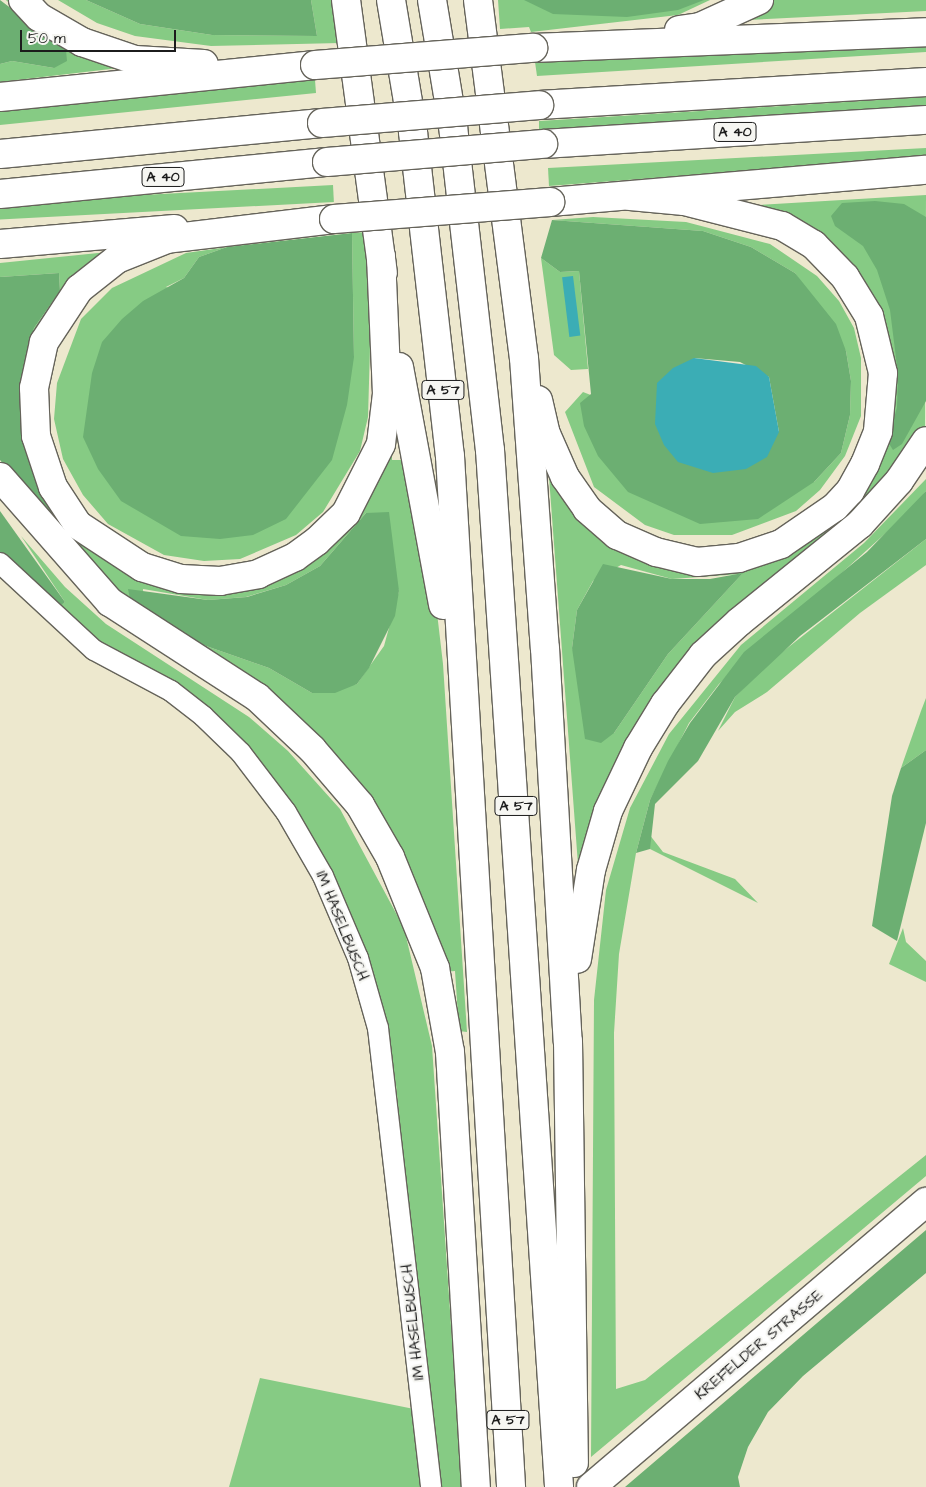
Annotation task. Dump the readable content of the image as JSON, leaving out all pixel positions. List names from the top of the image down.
{
  "streets": {
    "main road": ["A 40", "A 57", "KREFELDER STRASSE"],
    "street": ["IM HASELBUSCH"]
  },
  "scale_bar": "50 m"
}
